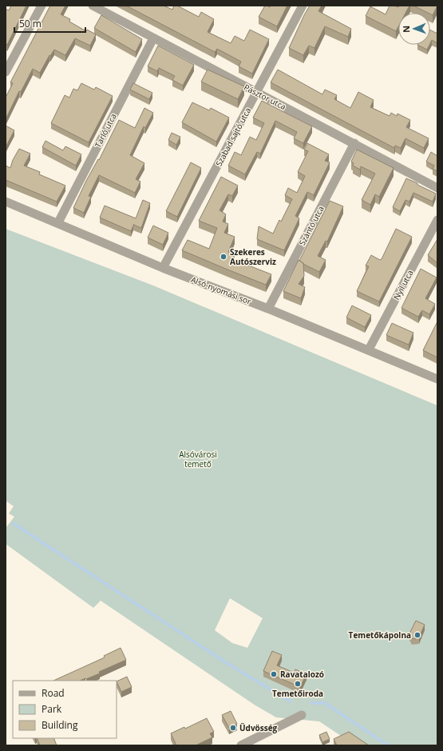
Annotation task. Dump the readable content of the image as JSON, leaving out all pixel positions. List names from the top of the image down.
{
  "streets": {
    "street": [
      "Pásztor utca",
      "Tarló utca",
      "Szabad sajtó utca",
      "Szántó utca",
      "Nyíl utca",
      "Alsó-nyomási sor"
    ]
  },
  "crossings": [
    ["Pásztor utca", "Tarló utca"],
    ["Pásztor utca", "Szabad sajtó utca"],
    ["Pásztor utca", "Szántó utca"],
    ["Tarló utca", "Alsó-nyomási sor"],
    ["Szabad sajtó utca", "Alsó-nyomási sor"],
    ["Szántó utca", "Alsó-nyomási sor"],
    ["Nyíl utca", "Alsó-nyomási sor"]
  ],
  "parks": ["Alsóvárosi temető"],
  "places": [
    "Szekeres Autószerviz",
    "Temetőkápolna",
    "Ravatalozó",
    "Temetőiroda",
    "Üdvösség"
  ],
  "legend": ["Road", "Park", "Building"],
  "scale_bar": "50 m",
  "north": "left"
}
